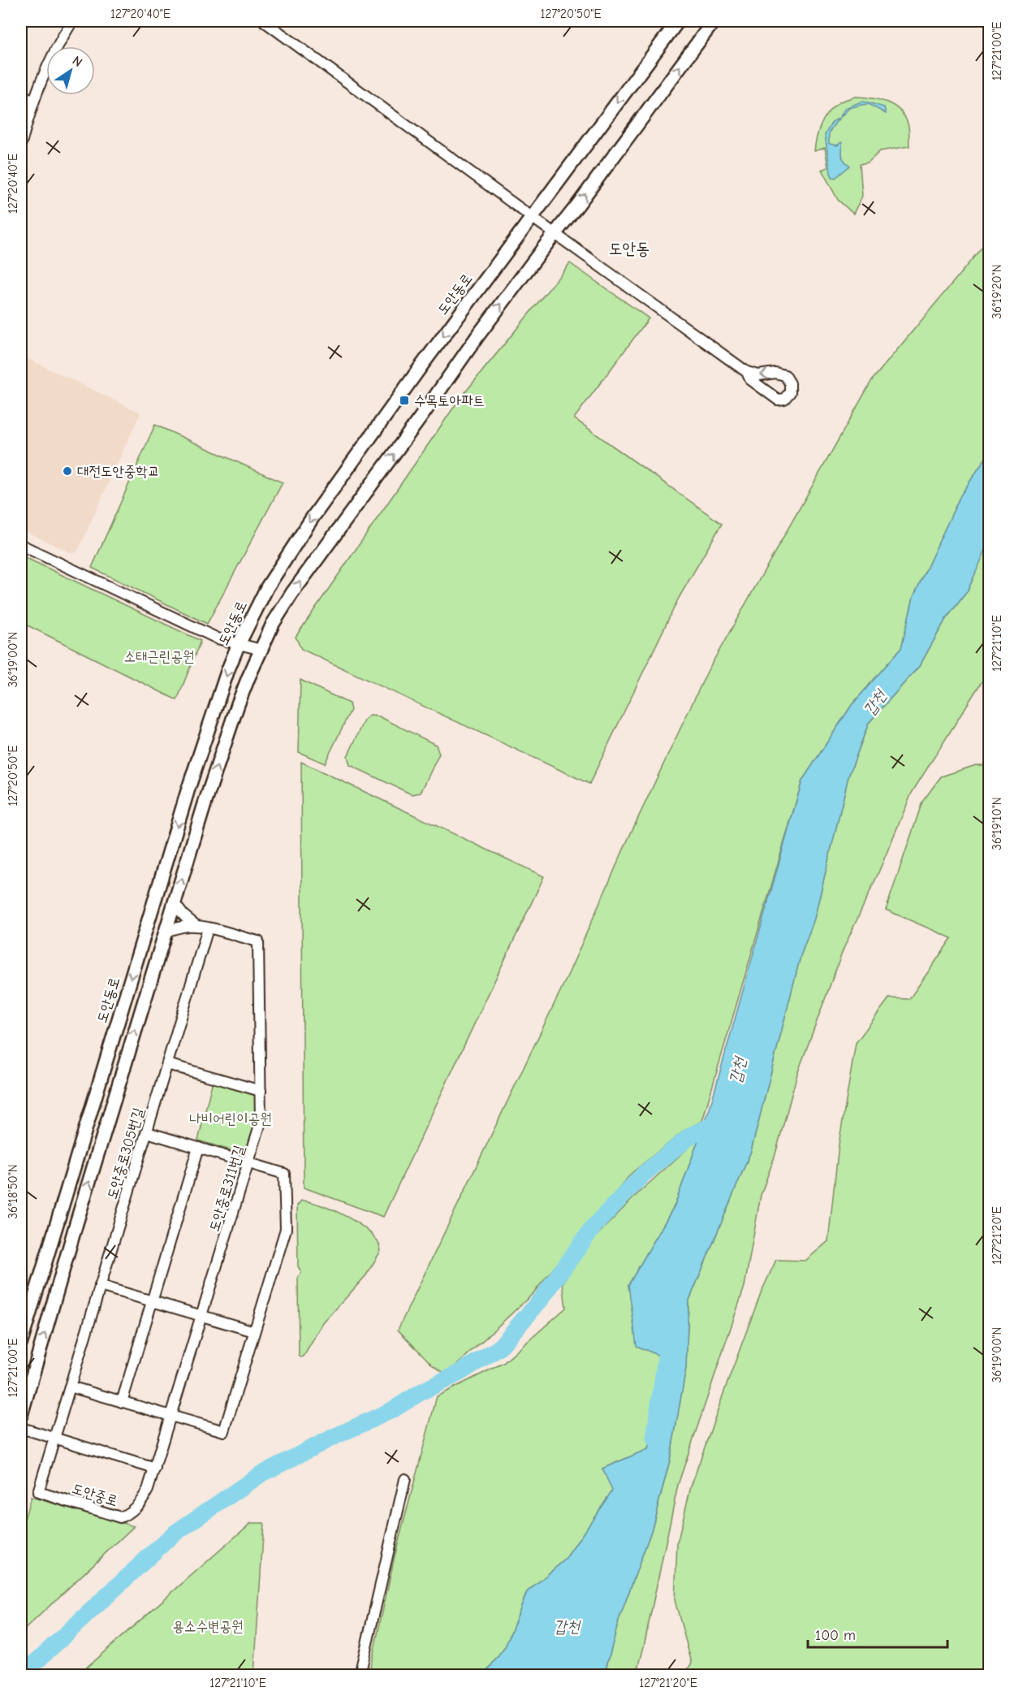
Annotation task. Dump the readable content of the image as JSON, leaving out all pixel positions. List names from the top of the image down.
{
  "streets": {
    "main road": ["도안동로"],
    "street": ["도안중로305번길", "도안중로311번길", "도안중로"]
  },
  "crossings": [
    ["도안중로305번길", "도안중로311번길"],
    ["도안중로305번길", "도안중로"],
    ["도안중로311번길", "도안중로"]
  ],
  "districts": ["도안동"],
  "water": ["갑천"],
  "parks": ["소태근린공원", "나비어린이공원", "용소수변공원"],
  "places": {
    "transit": ["수목토아파트"],
    "other": ["대전도안중학교"]
  },
  "scale_bar": "100 m",
  "north": "top right",
  "coordinates": [
    "127°20'40\"E",
    "127°20'50\"E",
    "127°21'00\"E",
    "36°19'20\"N",
    "127°21'10\"E",
    "36°19'00\"N",
    "36°19'10\"N",
    "36°18'50\"N",
    "127°21'20\"E"
  ]
}
